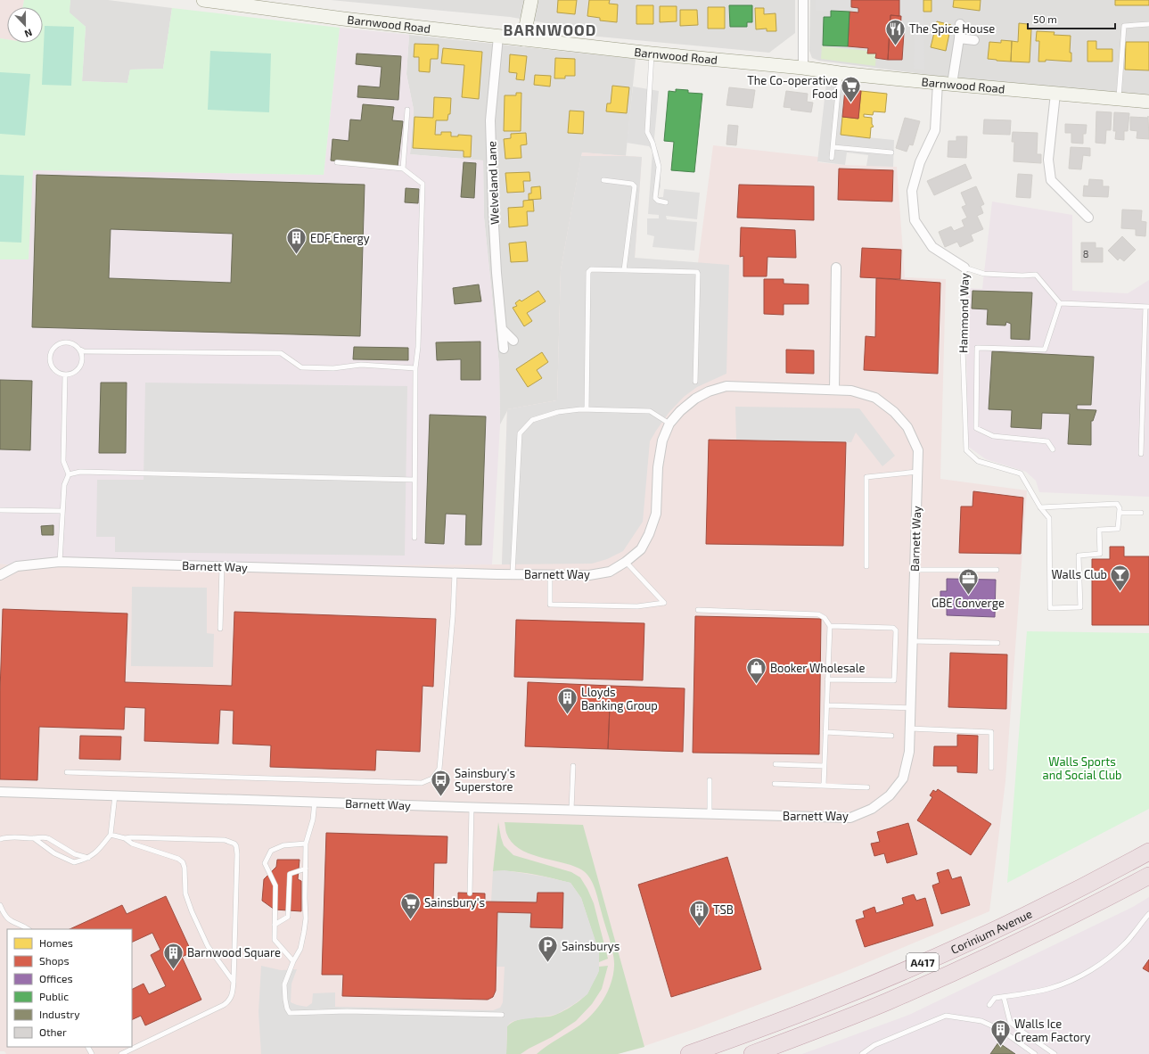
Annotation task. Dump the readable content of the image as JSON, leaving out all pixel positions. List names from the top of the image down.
{
  "streets": {
    "highway": ["Corinium Avenue", "A417"],
    "street": [
      "Barnwood Road",
      "Welveland Lane",
      "Hammond Way",
      "Barnett Way"
    ]
  },
  "crossings": [
    ["Barnwood Road", "Welveland Lane"],
    ["Barnwood Road", "Hammond Way"]
  ],
  "districts": ["BARNWOOD"],
  "parks": ["Walls Sports and Social Club"],
  "places": {
    "restaurant": ["The Spice House"],
    "supermarket": ["The Co-operative Food", "Sainsbury's"],
    "building": [
      "EDF Energy",
      "Lloyds Banking Group",
      "TSB",
      "Barnwood Square",
      "Walls Ice Cream Factory"
    ],
    "bar": ["Walls Club"],
    "office": ["GBE Converge"],
    "shop": ["Booker Wholesale"],
    "bus stop": ["Sainsbury's Superstore"],
    "parking": ["Sainsburys"]
  },
  "house_numbers": ["8"],
  "legend": [
    "Homes",
    "Shops",
    "Offices",
    "Public",
    "Industry",
    "Other"
  ],
  "scale_bar": "50 m",
  "north": "bottom"
}
